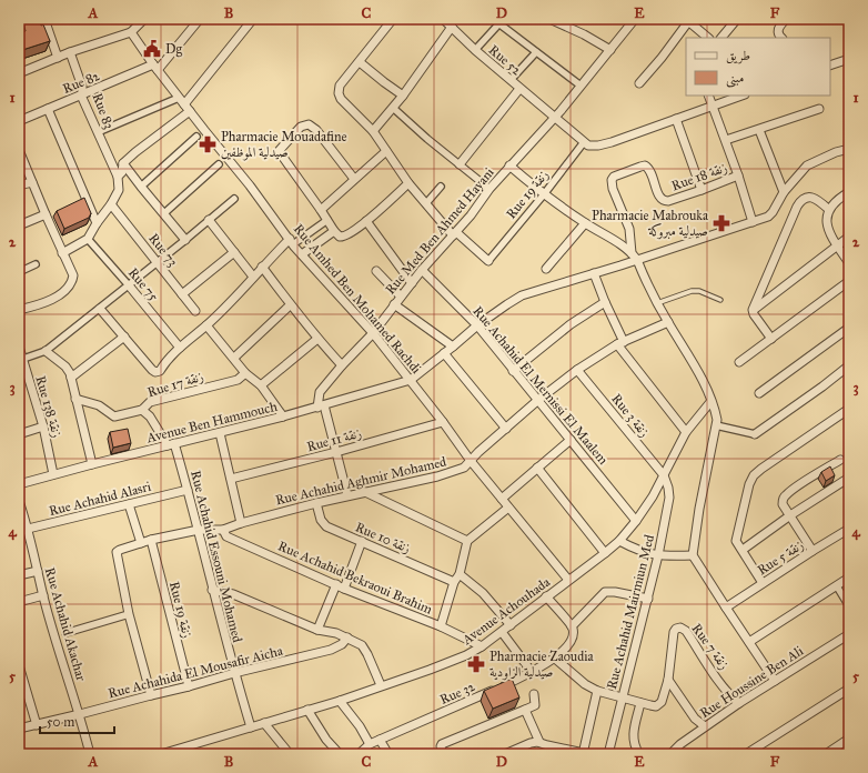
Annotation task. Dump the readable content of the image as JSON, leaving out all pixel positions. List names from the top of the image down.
{
  "streets": {
    "street": [
      "Rue 52",
      "Rue 82",
      "Rue 83",
      "Rue 18 زنقة",
      "Rue 19 زنقة",
      "Rue Med Ben Ahmed Hayani",
      "Rue 73",
      "Rue 75",
      "Rue Amhed Ben Mohamed Rachdi",
      "Rue 17 زنقة",
      "Rue Achahid El Mernissi El Maalem",
      "Rue 138 زنقة",
      "Rue 3 زنقة",
      "Avenue Ben Hammouch",
      "Rue 11 زنقة",
      "Rue Achahid Aghmir Mohamed",
      "Rue Achahid Alasri",
      "Rue 10 زنقة",
      "Rue Achahid Essouni Mohamed",
      "Rue 5 زنقة",
      "Rue Achahid Bekraoui Brahim",
      "Avenue Achouhada",
      "Rue Achahid Mairmiun Med",
      "Rue Achahid Akachar",
      "Rue 7 زنقة",
      "Rue Achahida El Mousafir Aicha",
      "Rue Houssine Ben Ali",
      "Rue 32"
    ]
  },
  "crossings": [
    ["Rue 52", "Rue 19 زنقة"],
    ["Rue 52", "Rue Med Ben Ahmed Hayani"],
    ["Rue 82", "Rue 83"],
    ["Rue 82", "Rue Amhed Ben Mohamed Rachdi"],
    ["Rue 19 زنقة", "Rue Achahid Aghmir Mohamed"],
    ["Rue 19 زنقة", "Rue Achahida El Mousafir Aicha"],
    ["Rue Med Ben Ahmed Hayani", "Rue Amhed Ben Mohamed Rachdi"],
    ["Rue Med Ben Ahmed Hayani", "Rue Achahid El Mernissi El Maalem"],
    ["Rue Med Ben Ahmed Hayani", "Avenue Ben Hammouch"],
    ["Rue Amhed Ben Mohamed Rachdi", "Avenue Ben Hammouch"],
    ["Rue Amhed Ben Mohamed Rachdi", "Rue 11 زنقة"],
    ["Rue Amhed Ben Mohamed Rachdi", "Rue Achahid Aghmir Mohamed"],
    ["Rue Amhed Ben Mohamed Rachdi", "Avenue Achouhada"],
    ["Rue 17 زنقة", "Rue Achahid Essouni Mohamed"],
    ["Rue Achahid El Mernissi El Maalem", "Rue Achahid Aghmir Mohamed"],
    ["Rue Achahid El Mernissi El Maalem", "Avenue Achouhada"],
    ["Rue 138 زنقة", "Avenue Ben Hammouch"],
    ["Rue 3 زنقة", "Rue Achahid Aghmir Mohamed"],
    ["Rue 3 زنقة", "Avenue Achouhada"],
    ["Rue 3 زنقة", "Rue Achahid Mairmiun Med"],
    ["Avenue Ben Hammouch", "Rue Achahid Essouni Mohamed"],
    ["Rue Achahid Aghmir Mohamed", "Rue 10 زنقة"],
    ["Rue Achahid Aghmir Mohamed", "Rue Achahid Essouni Mohamed"],
    ["Rue Achahid Aghmir Mohamed", "Rue Achahid Bekraoui Brahim"],
    ["Rue Achahid Alasri", "Rue Achahid Essouni Mohamed"],
    ["Rue Achahid Alasri", "Rue Achahid Akachar"],
    ["Rue Achahid Essouni Mohamed", "Avenue Achouhada"],
    ["Rue Achahid Essouni Mohamed", "Rue Achahida El Mousafir Aicha"],
    ["Rue Achahid Bekraoui Brahim", "Avenue Achouhada"],
    ["Avenue Achouhada", "Rue Achahid Mairmiun Med"],
    ["Rue Achahid Akachar", "Rue Achahida El Mousafir Aicha"],
    ["Rue 7 زنقة", "Rue Houssine Ben Ali"]
  ],
  "places": {
    "public building": ["Dg"],
    "pharmacy": ["Pharmacie Mouadafine صيدلية الموظفين", "Pharmacie Mabrouka صيدلية مبروكة", "Pharmacie Zaoudia صيدلية الزاودية"]
  },
  "legend": ["طريق", "مبنى"],
  "scale_bar": "50 m",
  "grid": {
    "columns": [
      "A",
      "B",
      "C",
      "D",
      "E",
      "F"
    ],
    "rows": [
      "1",
      "2",
      "3",
      "4",
      "5"
    ]
  }
}
